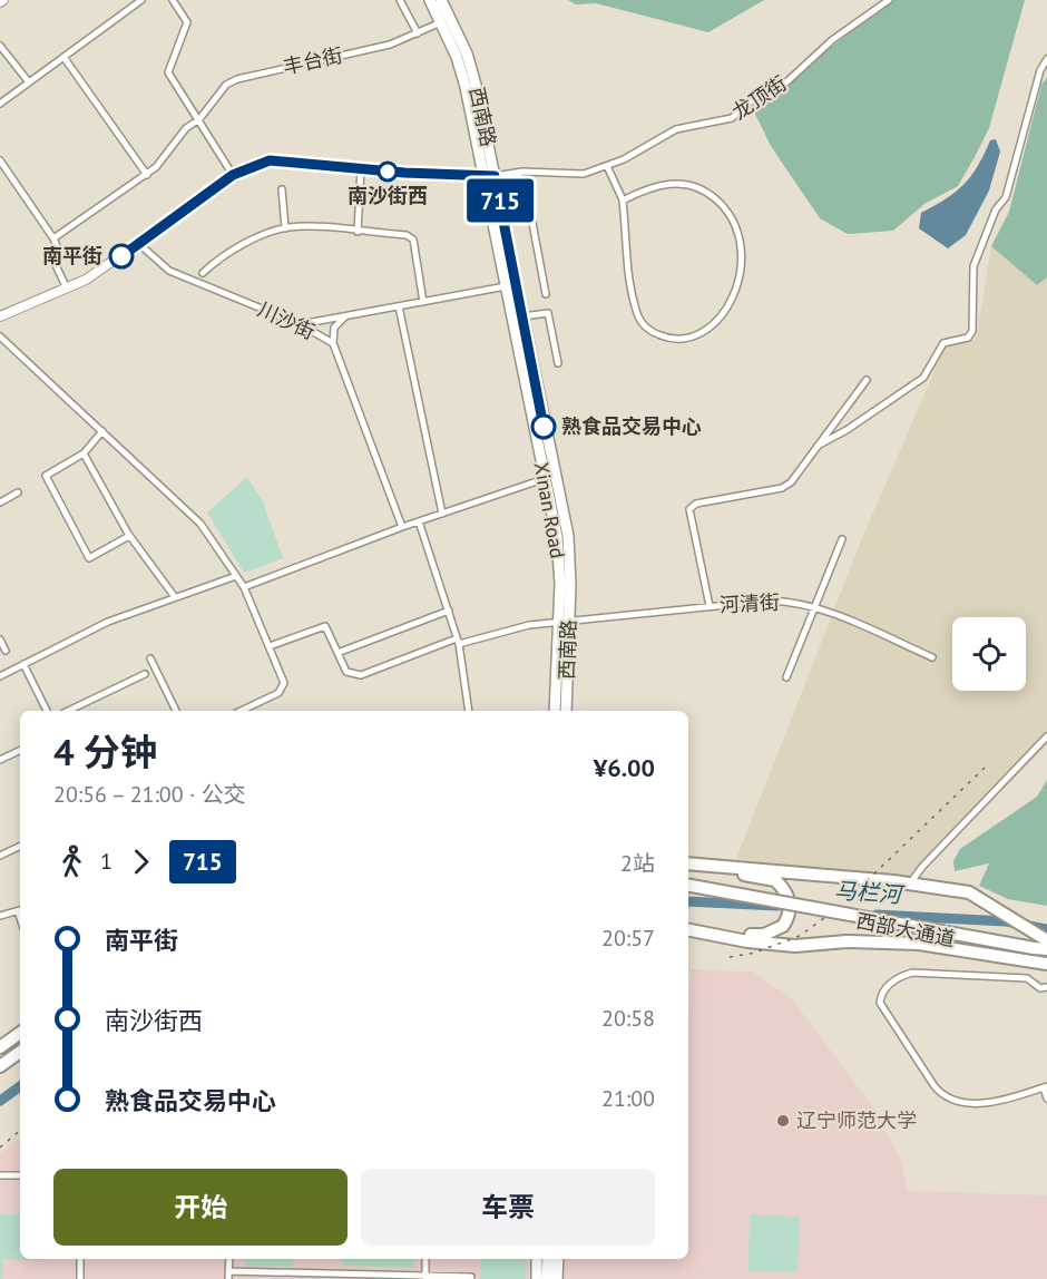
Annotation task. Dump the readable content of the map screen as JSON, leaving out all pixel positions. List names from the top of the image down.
{
  "streets": {
    "highway": ["西部大通道"],
    "main road": ["西南路", "Xinan Road"],
    "street": [
      "丰台街",
      "龙顶街",
      "川沙街",
      "河清街"
    ]
  },
  "crossings": [
    ["丰台街", "Xinan Road"],
    ["龙顶街", "西南路"],
    ["龙顶街", "Xinan Road"],
    ["西南路", "Xinan Road"],
    ["西南路", "河清街"],
    ["Xinan Road", "河清街"]
  ],
  "water": ["马栏河"],
  "places": [
    "南沙街西",
    "南平街",
    "熟食品交易中心",
    "辽宁师范大学"
  ],
  "lines": ["bus line 715"],
  "page": {
    "on_map": "715",
    "heading": ["4 分钟", "20:56 – 21:00 · 公交", "¥6.00"],
    "legs": ["1", "715", "2站"],
    "list": [
      {
        "name": "南平街",
        "value": "20:57"
      },
      {
        "name": "南沙街西",
        "value": "20:58"
      },
      {
        "name": "熟食品交易中心",
        "value": "21:00"
      }
    ],
    "buttons": ["开始", "车票"]
  }
}
